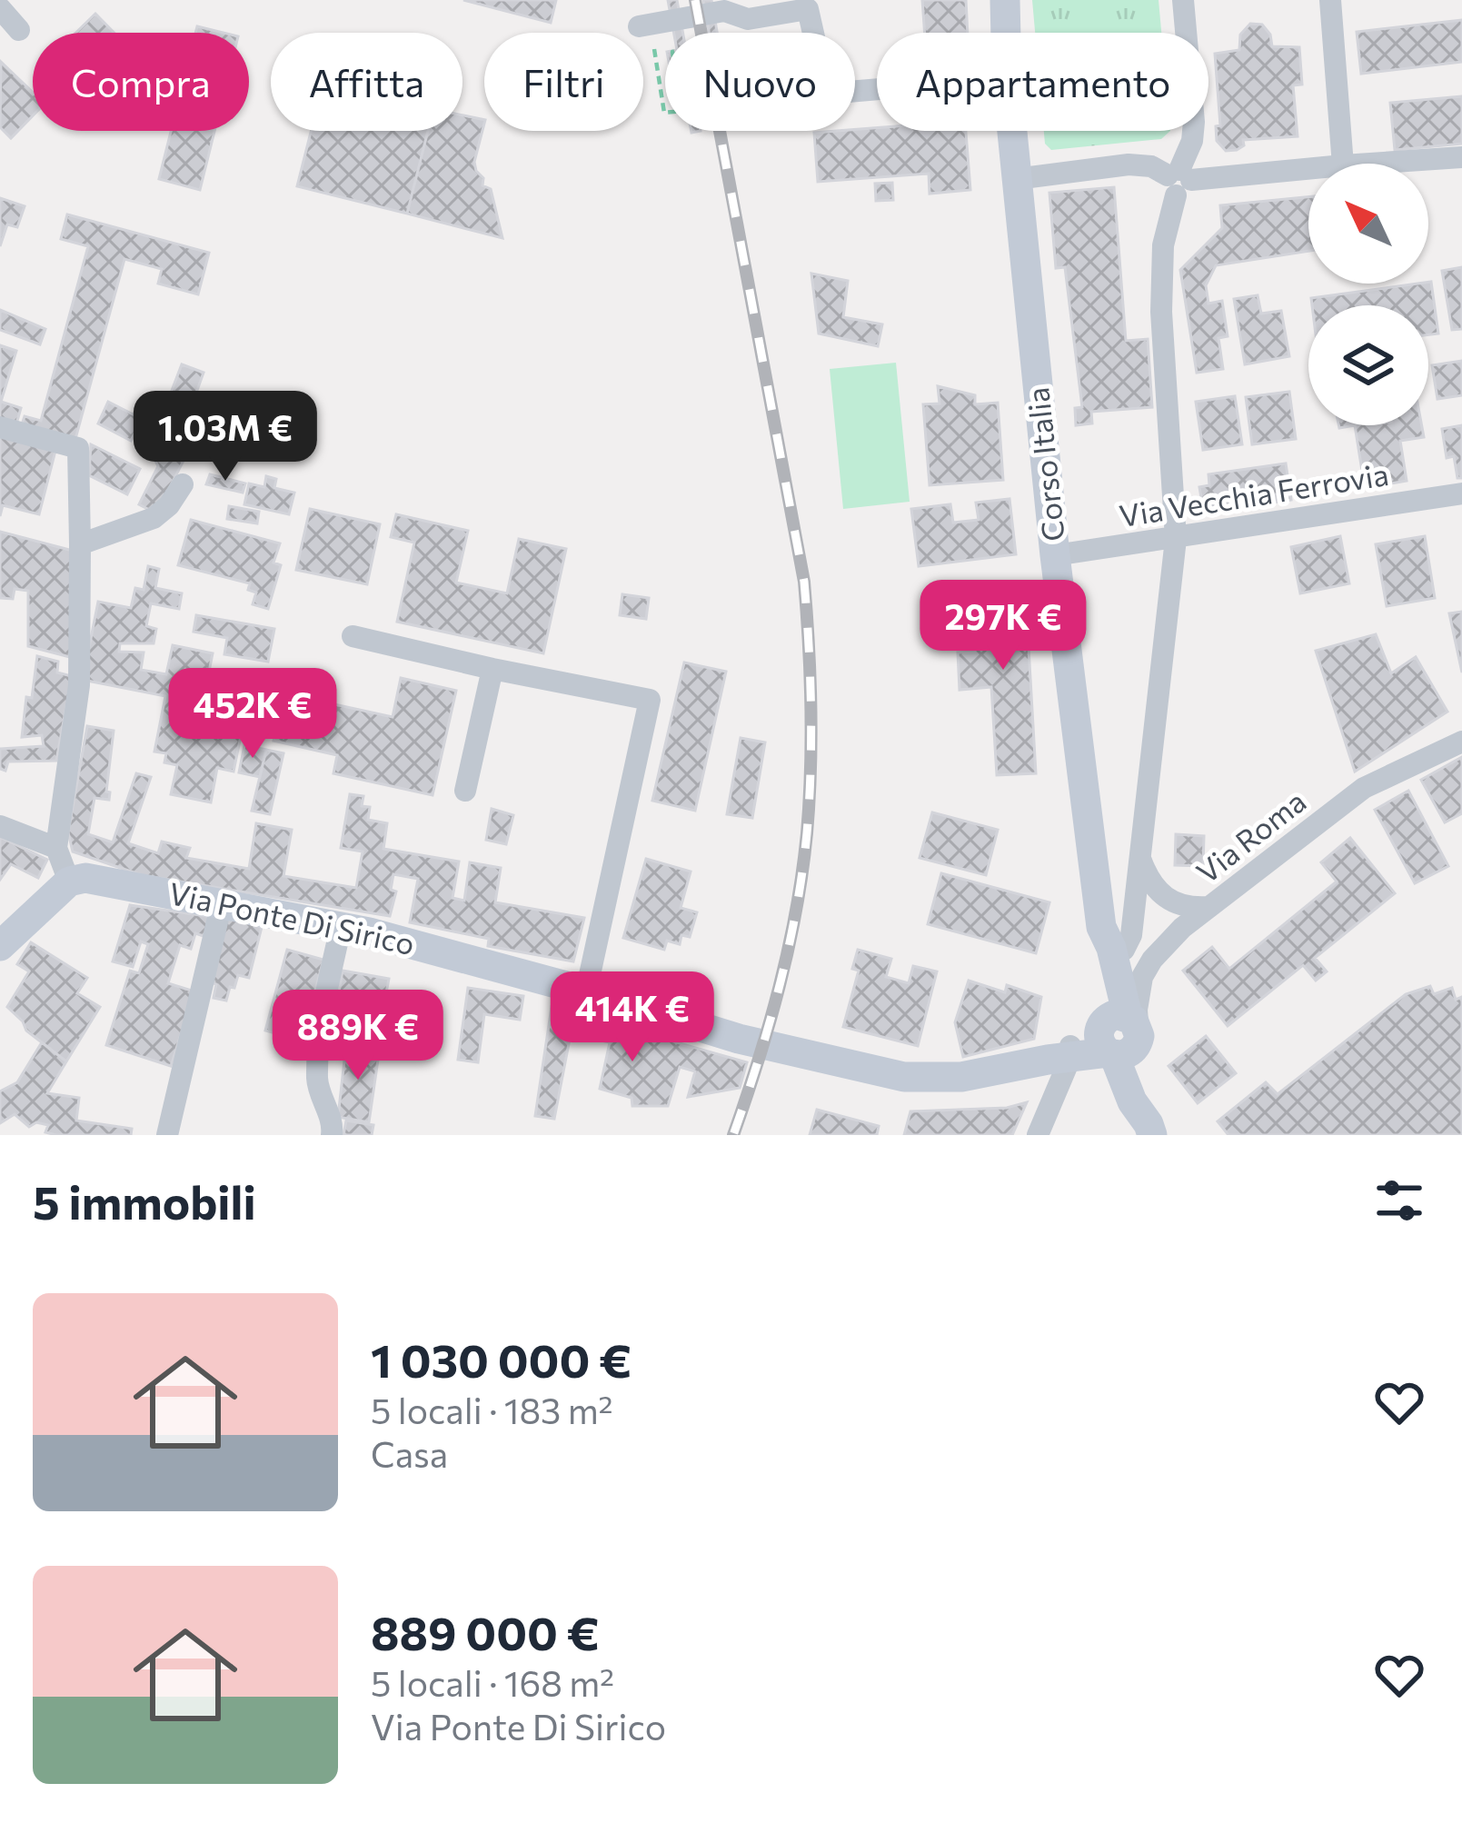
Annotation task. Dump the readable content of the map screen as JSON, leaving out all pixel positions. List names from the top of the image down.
{
  "streets": {
    "street": [
      "Corso Italia",
      "Via Vecchia Ferrovia",
      "Via Roma",
      "Via Ponte Di Sirico"
    ]
  },
  "crossings": [
    ["Corso Italia", "Via Vecchia Ferrovia"],
    ["Corso Italia", "Via Roma"],
    ["Corso Italia", "Via Ponte Di Sirico"],
    ["Via Roma", "Via Ponte Di Sirico"]
  ],
  "north": "top left",
  "page": {
    "chip": [
      "Compra",
      "Affitta",
      "Filtri",
      "Nuovo",
      "Appartamento"
    ],
    "price": [
      "1.03M €",
      "297K €",
      "452K €",
      "414K €",
      "889K €"
    ],
    "heading": "5 immobili",
    "list": [
      {
        "name": "1 030 000 €",
        "note": "5 locali · 183 m² · Casa"
      },
      {
        "name": "889 000 €",
        "note": "5 locali · 168 m² · Via Ponte Di Sirico"
      }
    ]
  }
}
